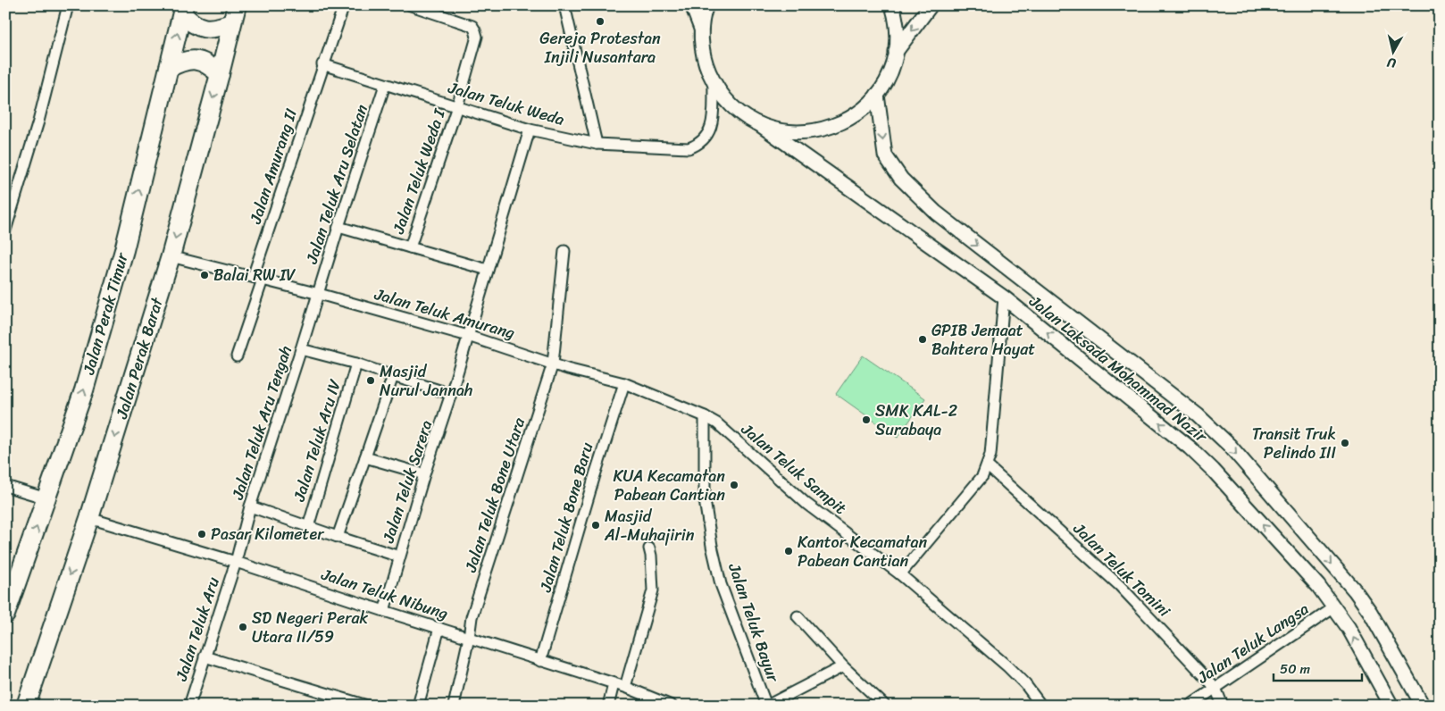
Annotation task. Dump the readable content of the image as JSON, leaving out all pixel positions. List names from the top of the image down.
{
  "streets": {
    "highway": ["Jalan Perak Timur", "Jalan Perak Barat"],
    "street": [
      "Jalan Teluk Weda",
      "Jalan Amurang II",
      "Jalan Teluk Weda I",
      "Jalan Teluk Aru Selatan",
      "Jalan Teluk Amurang",
      "Jalan Laksada Mohammad Nazir",
      "Jalan Teluk Aru Tengah",
      "Jalan Teluk Aru IV",
      "Jalan Teluk Sampit",
      "Jalan Teluk Sarera",
      "Jalan Teluk Bone Utara",
      "Jalan Teluk Bone Baru",
      "Jalan Teluk Tomini",
      "Jalan Teluk Nibung",
      "Jalan Teluk Bayur",
      "Jalan Teluk Aru",
      "Jalan Teluk Langsa"
    ]
  },
  "crossings": [
    ["Jalan Teluk Weda", "Jalan Amurang II"],
    ["Jalan Teluk Weda", "Jalan Teluk Weda I"],
    ["Jalan Teluk Weda", "Jalan Teluk Aru Selatan"],
    ["Jalan Teluk Weda", "Jalan Teluk Sarera"],
    ["Jalan Amurang II", "Jalan Teluk Amurang"],
    ["Jalan Teluk Aru Selatan", "Jalan Teluk Amurang"],
    ["Jalan Teluk Aru Selatan", "Jalan Teluk Aru Tengah"],
    ["Jalan Teluk Amurang", "Jalan Perak Barat"],
    ["Jalan Teluk Amurang", "Jalan Teluk Aru Tengah"],
    ["Jalan Teluk Amurang", "Jalan Teluk Sampit"],
    ["Jalan Teluk Amurang", "Jalan Teluk Sarera"],
    ["Jalan Teluk Amurang", "Jalan Teluk Bone Utara"],
    ["Jalan Teluk Amurang", "Jalan Teluk Bone Baru"],
    ["Jalan Teluk Amurang", "Jalan Teluk Bayur"],
    ["Jalan Perak Barat", "Jalan Teluk Nibung"],
    ["Jalan Laksada Mohammad Nazir", "Jalan Teluk Langsa"],
    ["Jalan Teluk Aru Tengah", "Jalan Teluk Nibung"],
    ["Jalan Teluk Aru Tengah", "Jalan Teluk Aru"],
    ["Jalan Teluk Sampit", "Jalan Teluk Bayur"],
    ["Jalan Teluk Sarera", "Jalan Teluk Nibung"],
    ["Jalan Teluk Bone Utara", "Jalan Teluk Nibung"],
    ["Jalan Teluk Bone Baru", "Jalan Teluk Nibung"],
    ["Jalan Teluk Tomini", "Jalan Teluk Langsa"],
    ["Jalan Teluk Nibung", "Jalan Teluk Aru"]
  ],
  "one_way": ["Jalan Perak Timur", "Jalan Perak Barat"],
  "places": [
    "Gereja Protestan Injili Nusantara",
    "Balai RW IV",
    "GPIB Jemaat Bahtera Hayat",
    "Masjid Nurul Jannah",
    "SMK KAL-2 Surabaya",
    "Transit Truk Pelindo III",
    "KUA Kecamatan Pabean Cantian",
    "Masjid Al-Muhajirin",
    "Pasar Kilometer",
    "Kantor Kecamatan Pabean Cantian",
    "SD Negeri Perak Utara II/59"
  ],
  "scale_bar": "50 m",
  "north": "bottom"
}
